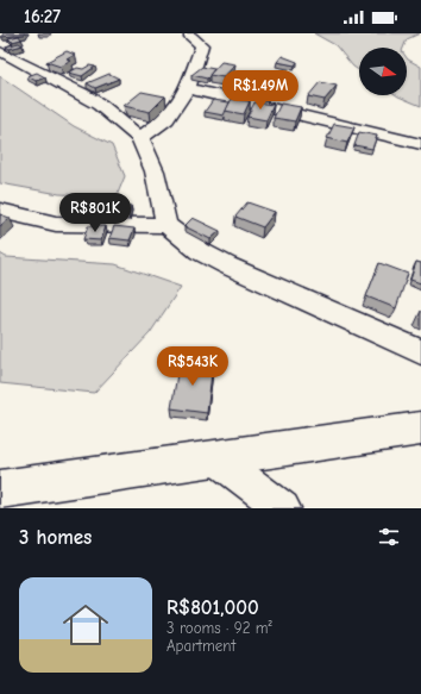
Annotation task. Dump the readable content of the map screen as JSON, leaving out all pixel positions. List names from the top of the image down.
{
  "north": "right",
  "page": {
    "status": "16:27",
    "price": ["R$1.49M", "R$801K", "R$543K"],
    "heading": "3 homes",
    "list": [
      {
        "name": "R$801,000",
        "note": "3 rooms · 92 m² · Apartment"
      }
    ]
  }
}
